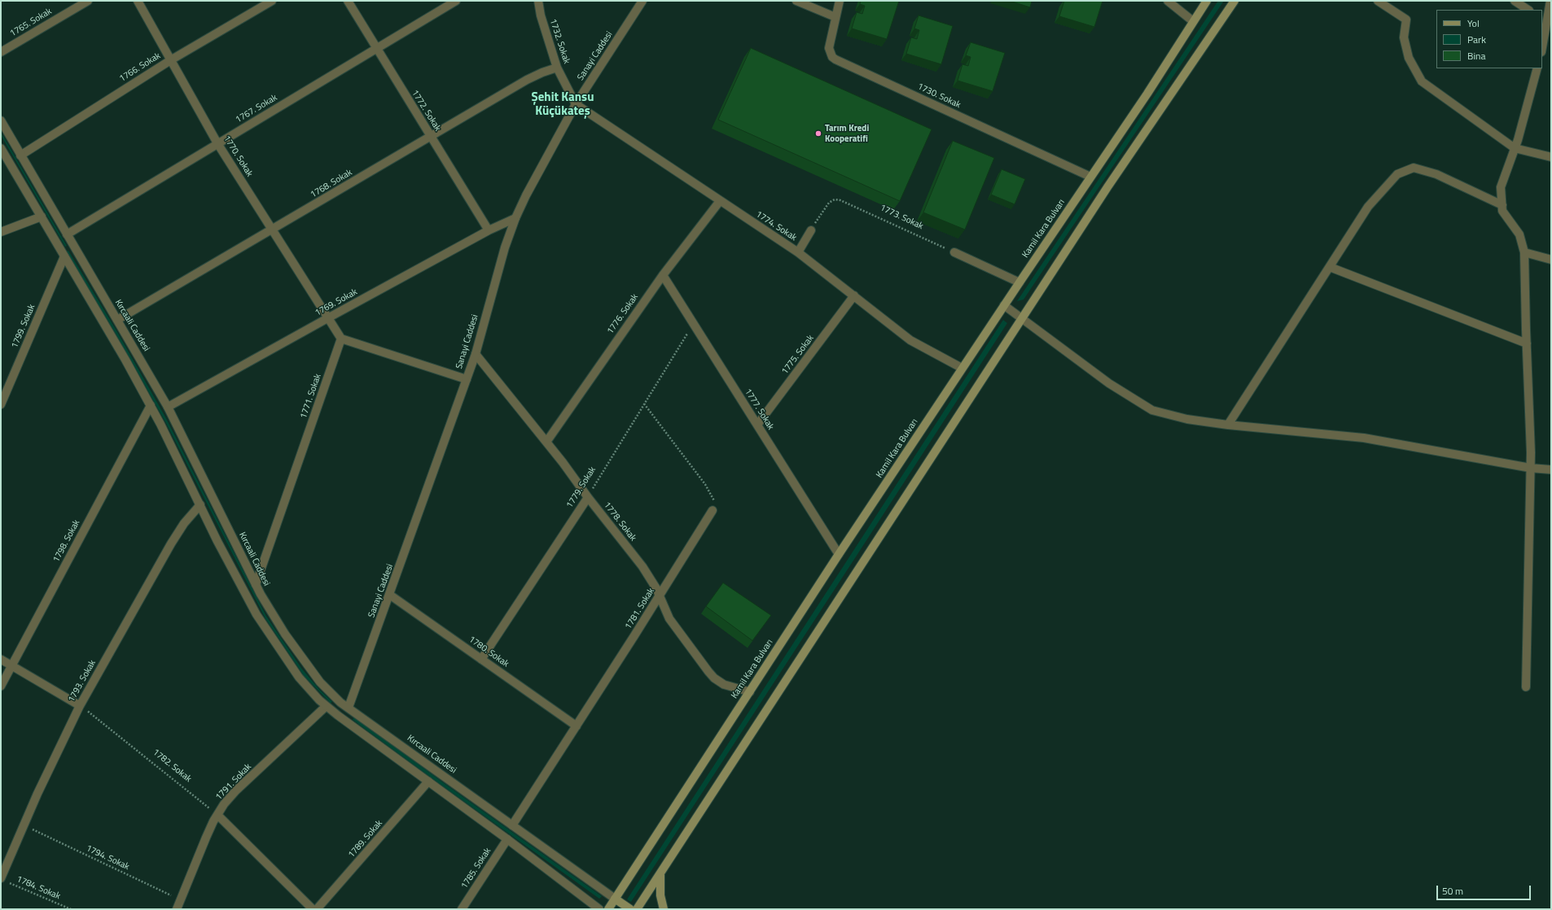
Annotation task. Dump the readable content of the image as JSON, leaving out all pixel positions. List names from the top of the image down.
{
  "streets": {
    "main road": ["Kamil Kara Bulvarı"],
    "street": [
      "1765. Sokak",
      "1732. Sokak",
      "Sanayi Caddesi",
      "1766. Sokak",
      "1730. Sokak",
      "1767. Sokak",
      "1772. Sokak",
      "1770. Sokak",
      "1768. Sokak",
      "1774. Sokak",
      "1769. Sokak",
      "1776. Sokak",
      "Kırcaali Caddesi",
      "1799. Sokak",
      "1775. Sokak",
      "1771. Sokak",
      "1777. Sokak",
      "1779. Sokak",
      "1778. Sokak",
      "1798. Sokak",
      "1781. Sokak",
      "1780. Sokak",
      "1793. Sokak",
      "1791. Sokak",
      "1789. Sokak",
      "1785. Sokak"
    ],
    "path": [
      "1773. Sokak",
      "1782. Sokak",
      "1794. Sokak",
      "1784. Sokak"
    ]
  },
  "crossings": [
    ["1732. Sokak", "Sanayi Caddesi"],
    ["1732. Sokak", "1768. Sokak"],
    ["1732. Sokak", "1774. Sokak"],
    ["Sanayi Caddesi", "1774. Sokak"],
    ["Sanayi Caddesi", "1769. Sokak"],
    ["Sanayi Caddesi", "Kırcaali Caddesi"],
    ["Sanayi Caddesi", "1778. Sokak"],
    ["Sanayi Caddesi", "1780. Sokak"],
    ["1766. Sokak", "1770. Sokak"],
    ["1766. Sokak", "Kırcaali Caddesi"],
    ["1730. Sokak", "Kamil Kara Bulvarı"],
    ["1767. Sokak", "1772. Sokak"],
    ["1767. Sokak", "1770. Sokak"],
    ["1767. Sokak", "Kırcaali Caddesi"],
    ["1772. Sokak", "1768. Sokak"],
    ["1772. Sokak", "1769. Sokak"],
    ["1770. Sokak", "1768. Sokak"],
    ["1770. Sokak", "1769. Sokak"],
    ["1770. Sokak", "1771. Sokak"],
    ["1768. Sokak", "Kırcaali Caddesi"],
    ["1774. Sokak", "Kamil Kara Bulvarı"],
    ["1774. Sokak", "1776. Sokak"],
    ["1774. Sokak", "1775. Sokak"],
    ["Kamil Kara Bulvarı", "Kırcaali Caddesi"],
    ["Kamil Kara Bulvarı", "1777. Sokak"],
    ["Kamil Kara Bulvarı", "1778. Sokak"],
    ["1769. Sokak", "Kırcaali Caddesi"],
    ["1776. Sokak", "1777. Sokak"],
    ["1776. Sokak", "1778. Sokak"],
    ["Kırcaali Caddesi", "1771. Sokak"],
    ["Kırcaali Caddesi", "1781. Sokak"],
    ["1775. Sokak", "1777. Sokak"],
    ["1777. Sokak", "1779. Sokak"],
    ["1779. Sokak", "1778. Sokak"],
    ["1779. Sokak", "1780. Sokak"],
    ["1778. Sokak", "1781. Sokak"],
    ["1781. Sokak", "1780. Sokak"],
    ["1793. Sokak", "1782. Sokak"],
    ["1793. Sokak", "1784. Sokak"],
    ["1782. Sokak", "1791. Sokak"],
    ["1791. Sokak", "1794. Sokak"]
  ],
  "districts": ["Şehit Kansu Küçükateş"],
  "places": ["Tarım Kredi Kooperatifi"],
  "legend": ["Yol", "Park", "Bina"],
  "scale_bar": "50 m"
}
